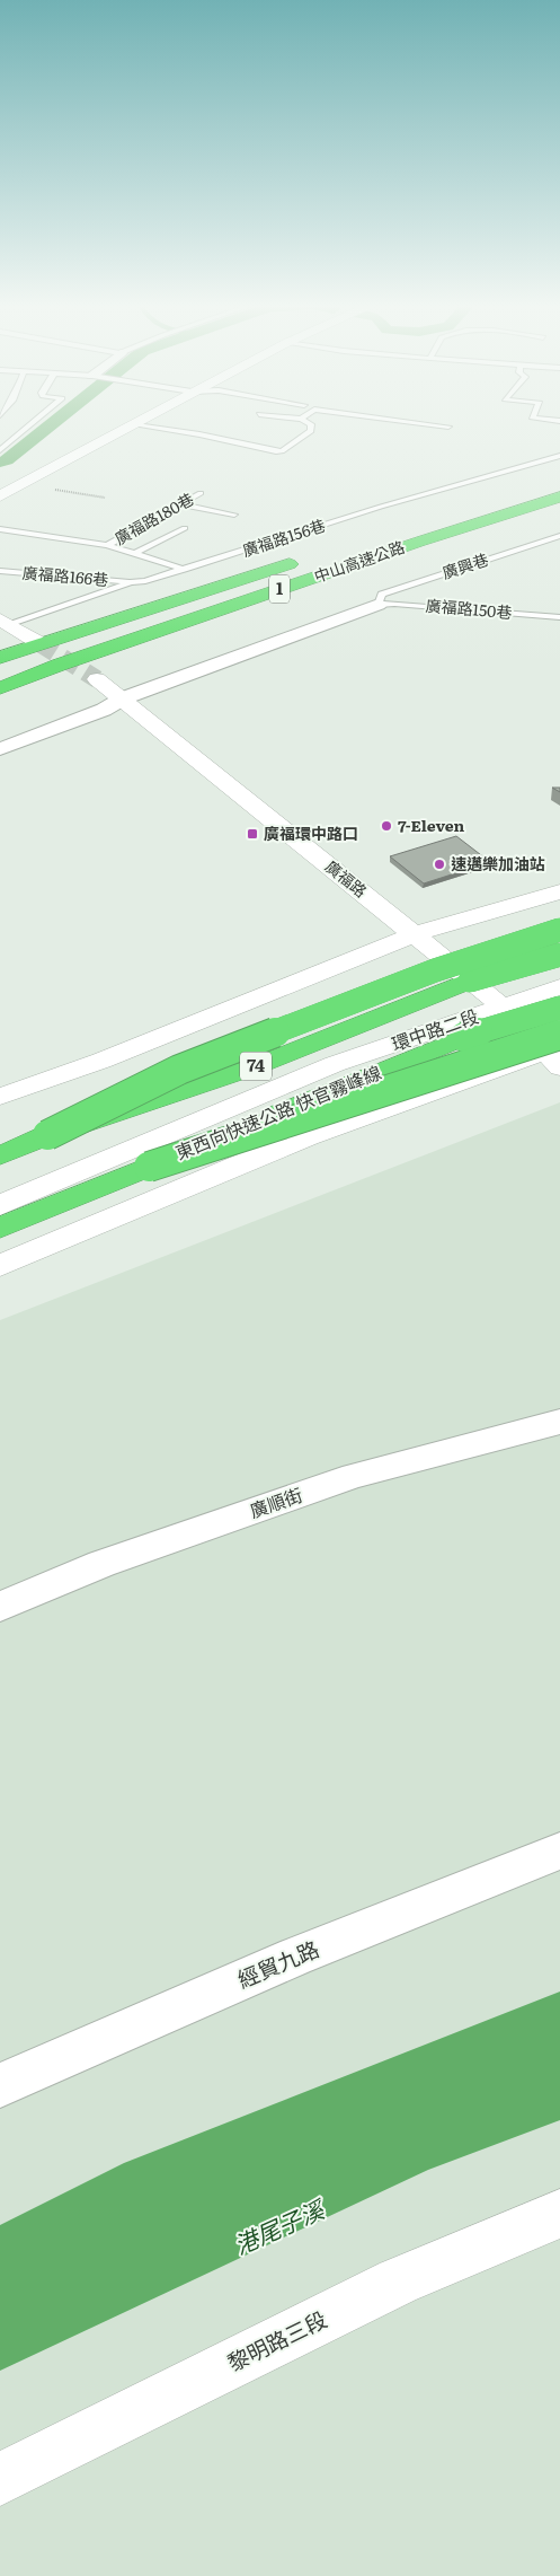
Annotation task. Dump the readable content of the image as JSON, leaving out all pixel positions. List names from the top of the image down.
{
  "streets": {
    "highway": [
      "中山高速公路",
      "1",
      "74",
      "東西向快速公路 快官霧峰線"
    ],
    "main road": ["廣福路", "環中路二段", "黎明路三段"],
    "street": ["廣順街", "經貿九路"],
    "lane": [
      "廣福路180巷",
      "廣福路156巷",
      "廣興巷",
      "廣福路166巷",
      "廣福路150巷"
    ]
  },
  "crossings": [
    ["廣福路180巷", "廣福路156巷"],
    ["廣福路156巷", "廣福路166巷"],
    ["廣興巷", "廣福路150巷"],
    ["廣福路", "環中路二段"]
  ],
  "water": ["港尾子溪"],
  "places": {
    "other": ["7-Eleven", "速邁樂加油站"],
    "transit": ["廣福環中路口"]
  }
}
